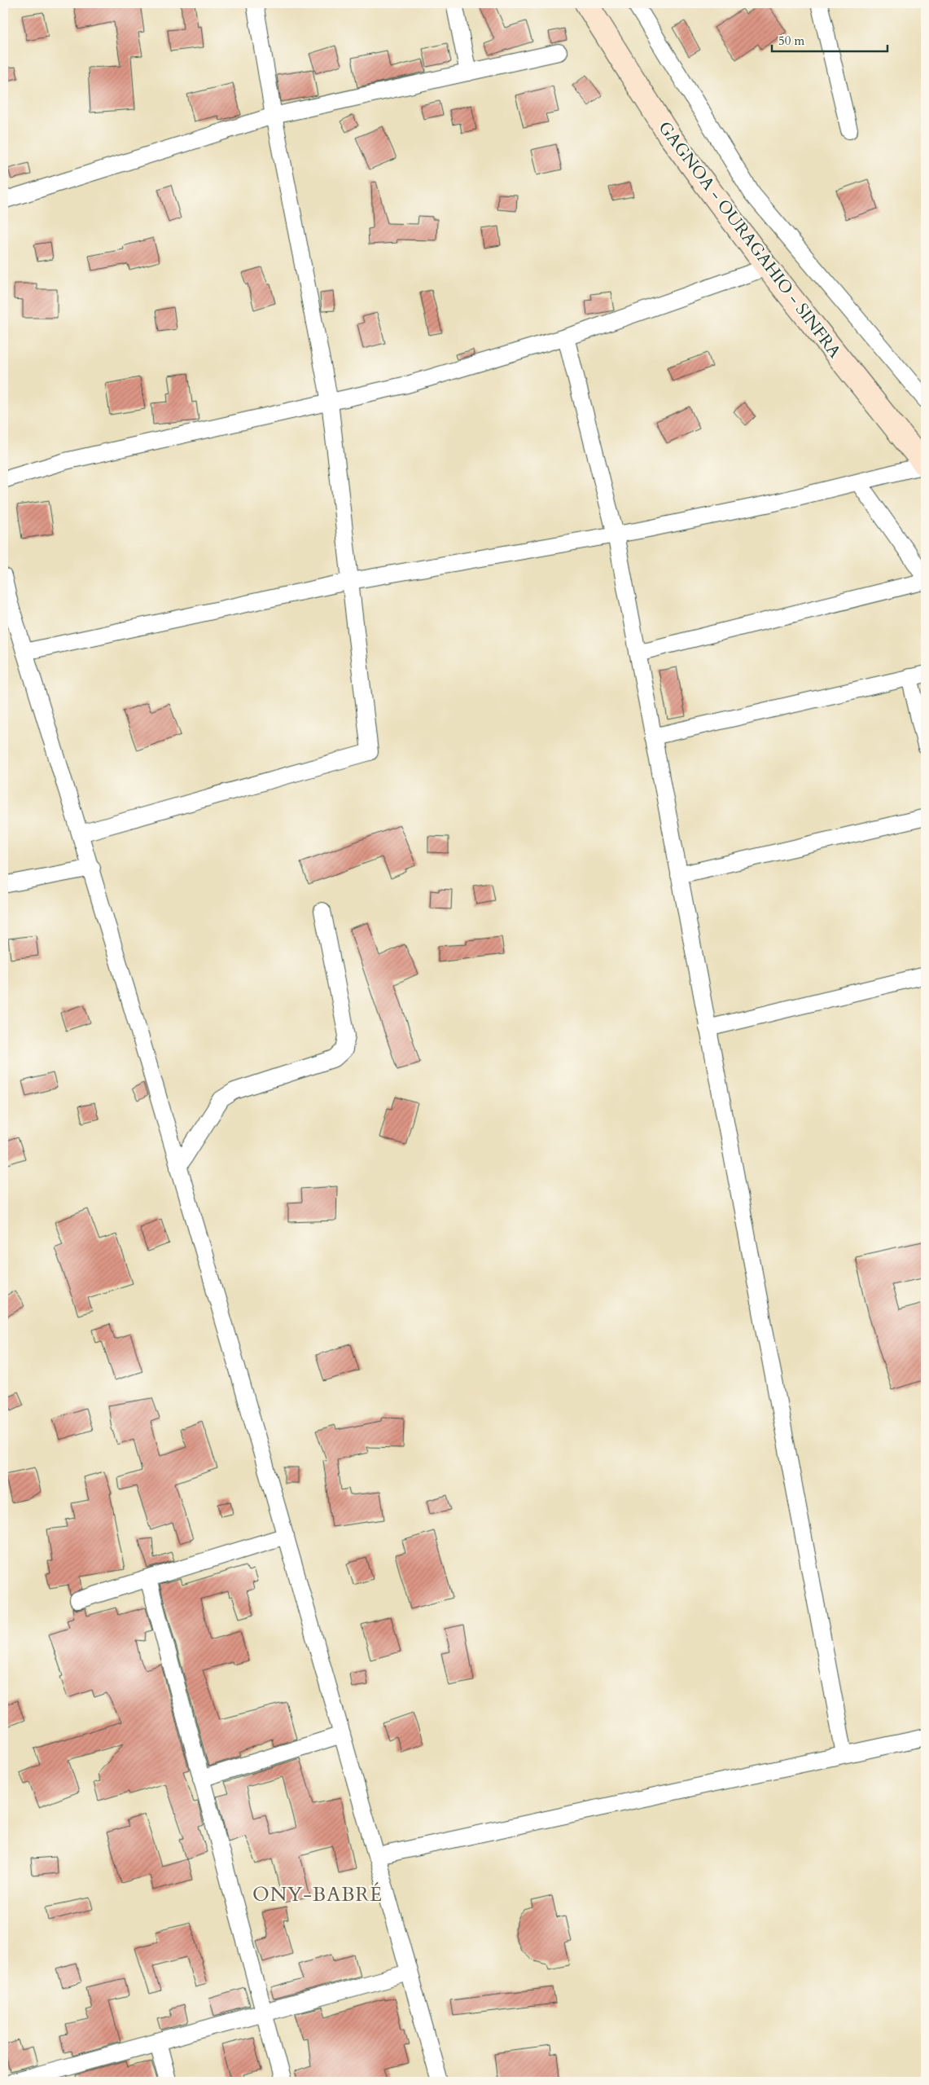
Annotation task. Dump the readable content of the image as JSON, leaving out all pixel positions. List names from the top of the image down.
{
  "streets": {
    "main road": ["GAGNOA - OURAGAHIO - SINFRA"]
  },
  "districts": ["ONY-BABRÉ"],
  "scale_bar": "50 m"
}
